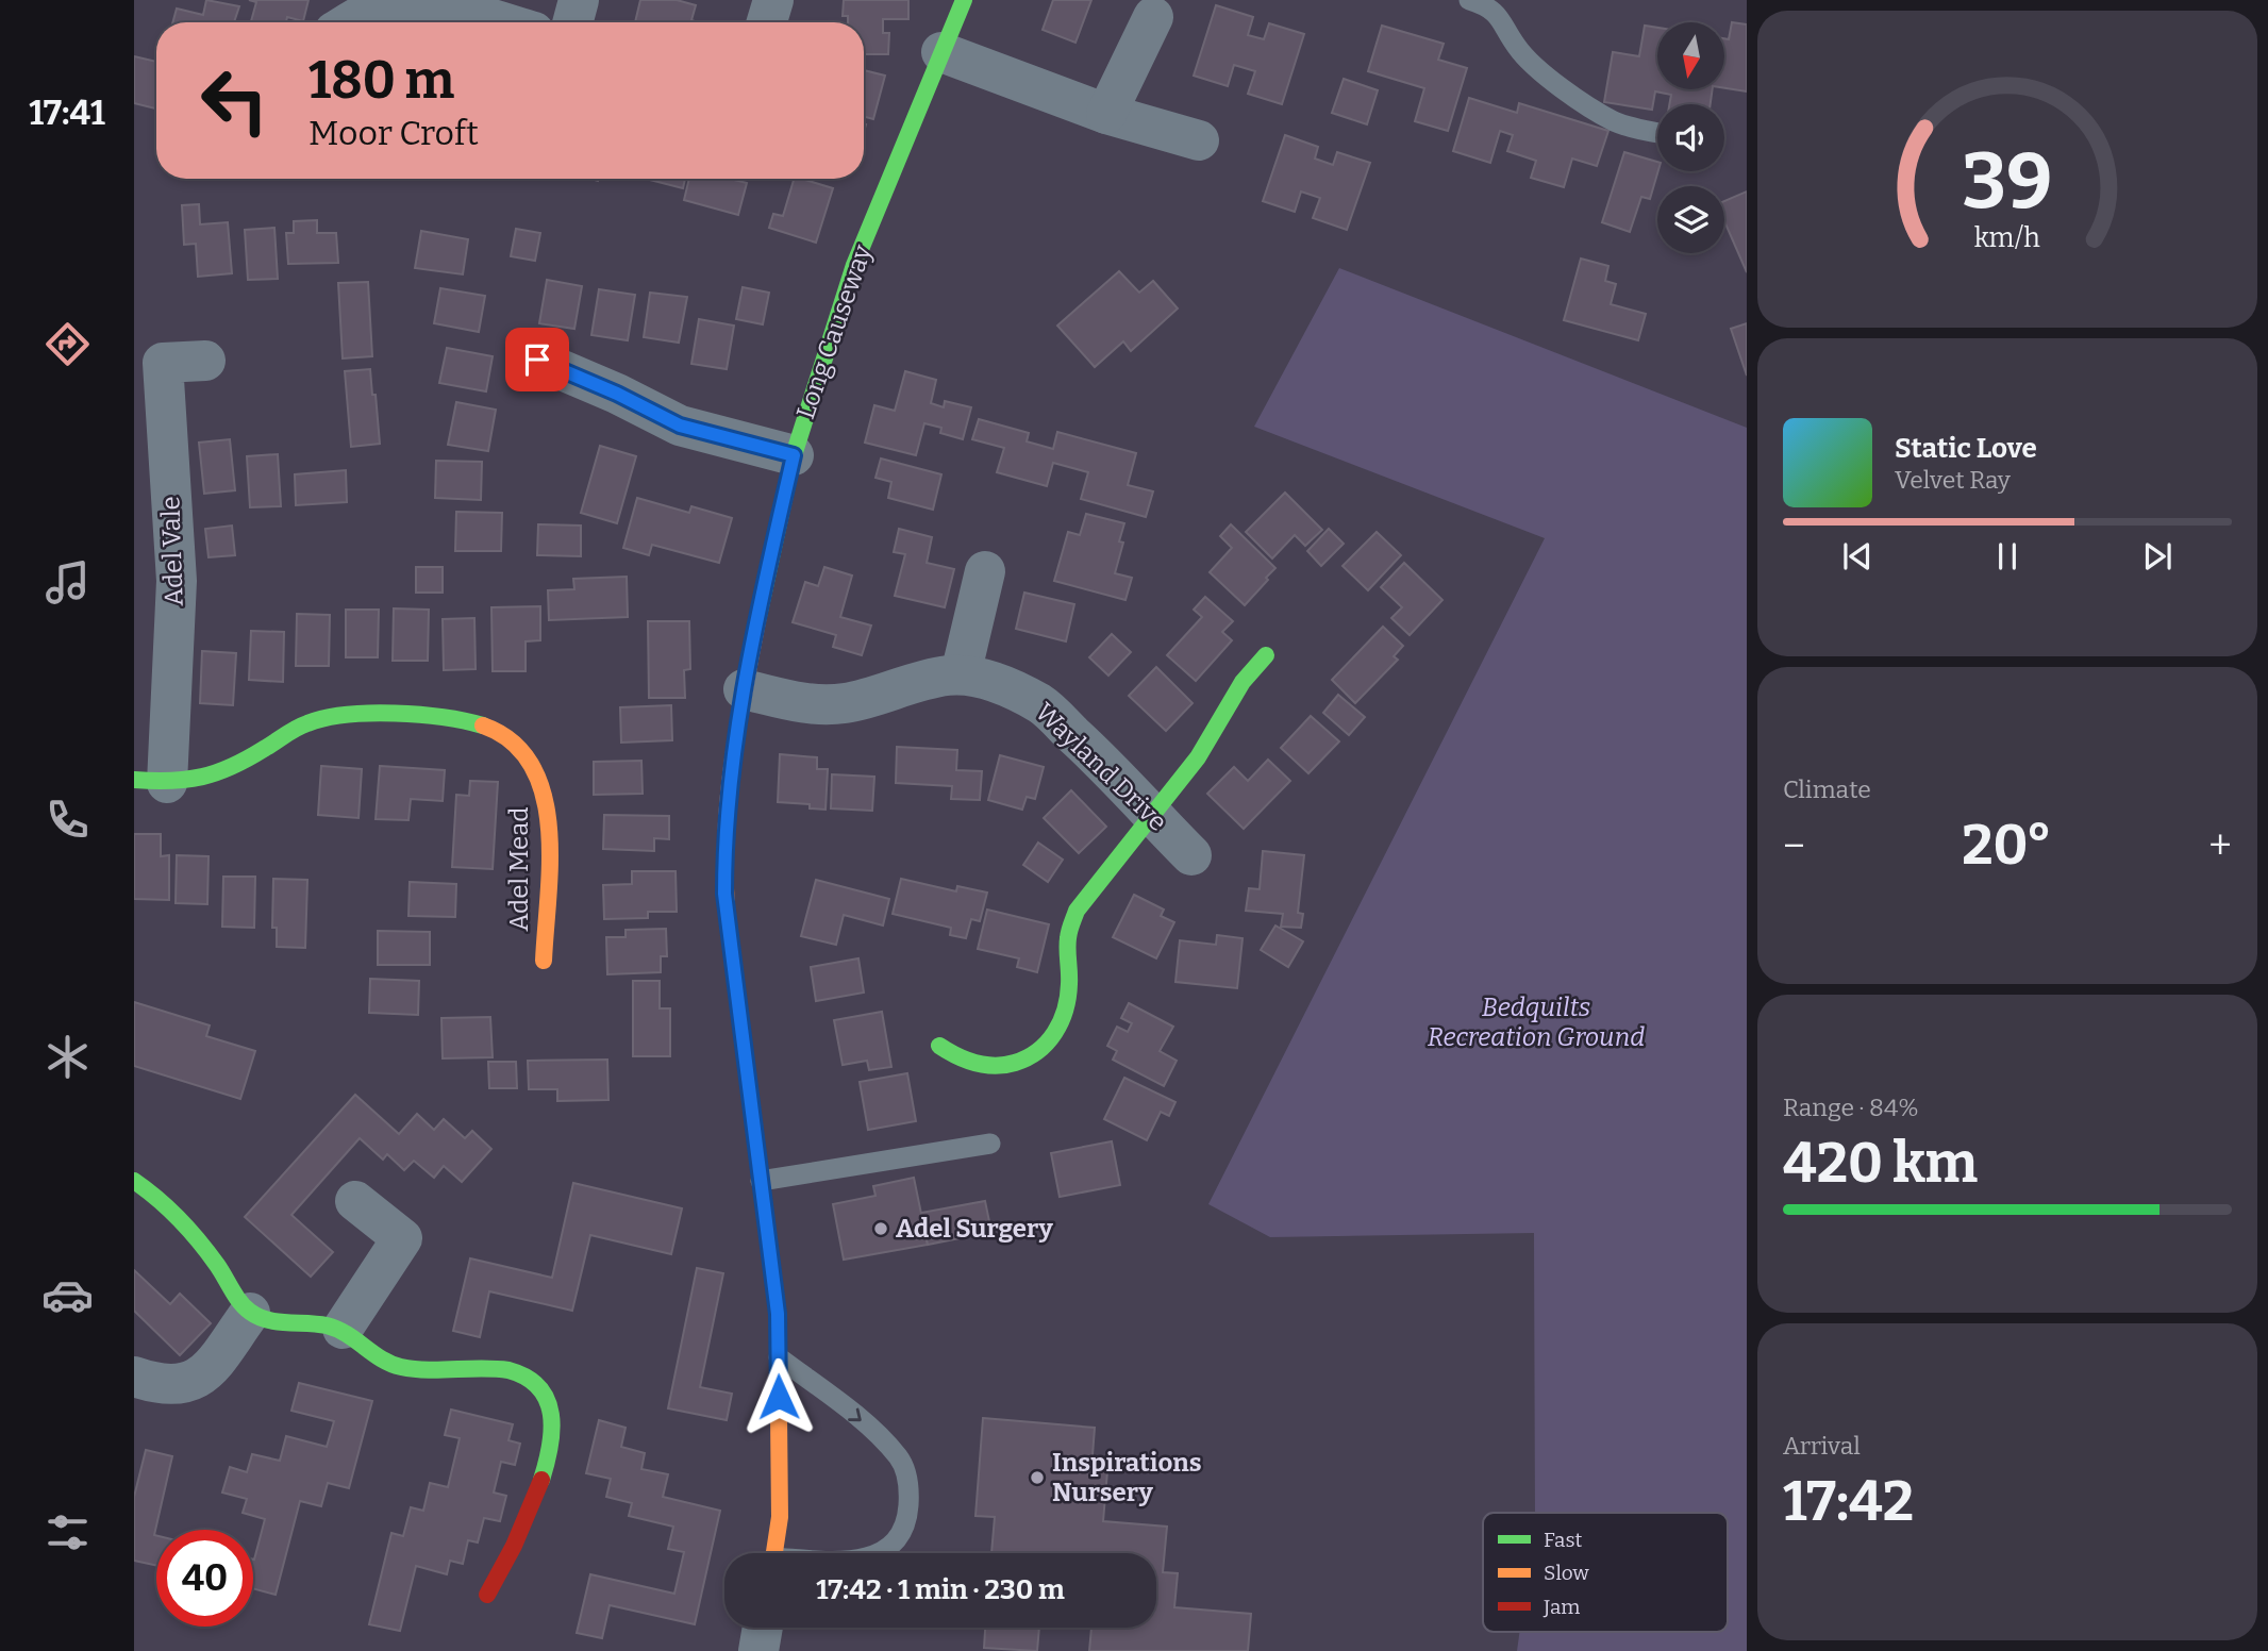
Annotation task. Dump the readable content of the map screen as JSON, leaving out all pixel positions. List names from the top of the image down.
{
  "streets": {
    "street": [
      "Long Causeway",
      "Adel Vale",
      "Wayland Drive",
      "Adel Mead"
    ]
  },
  "crossings": [
    ["Long Causeway", "Wayland Drive"],
    ["Adel Vale", "Adel Mead"]
  ],
  "parks": ["Bedquilts Recreation Ground"],
  "places": ["Adel Surgery", "Inspirations Nursery"],
  "legend": ["Fast", "Slow", "Jam"],
  "north": "bottom",
  "page": {
    "tabs": "17:41",
    "turn": ["180 m", "Moor Croft"],
    "song": ["Static Love", "Velvet Ray"],
    "tile": [
      "Climate",
      ["Range · 84%", "420 km"],
      ["Arrival", "17:42"]
    ],
    "heat": ["−", "20°", "+"],
    "limit": "40",
    "trip": "17:42 · 1 min · 230 m",
    "gauge": ["39", "km/h"]
  }
}
